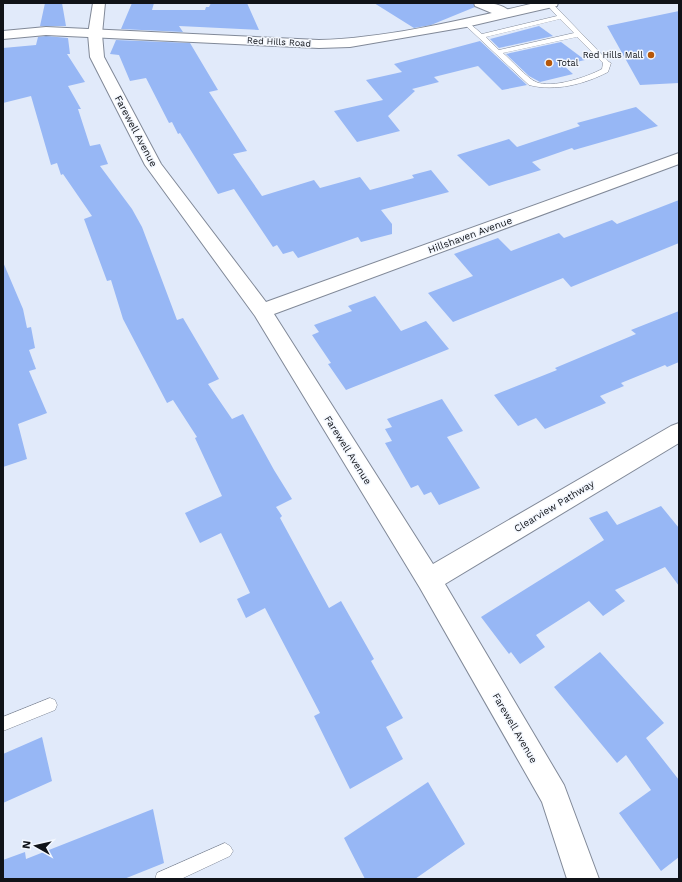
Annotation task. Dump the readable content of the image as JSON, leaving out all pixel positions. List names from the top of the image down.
{
  "streets": {
    "street": [
      "Red Hills Road",
      "Farewell Avenue",
      "Hillshaven Avenue",
      "Clearview Pathway"
    ]
  },
  "crossings": [
    ["Red Hills Road", "Farewell Avenue"],
    ["Farewell Avenue", "Hillshaven Avenue"],
    ["Farewell Avenue", "Clearview Pathway"]
  ],
  "places": ["Red Hills Mall", "Total"],
  "north": "left"
}
